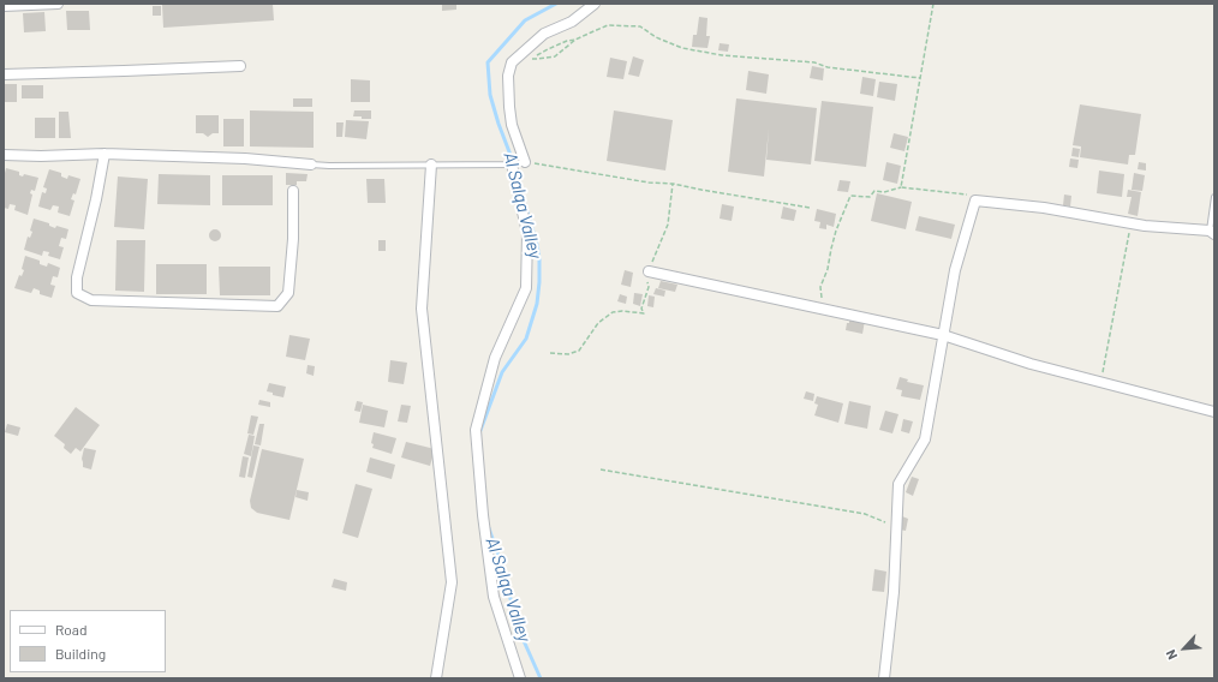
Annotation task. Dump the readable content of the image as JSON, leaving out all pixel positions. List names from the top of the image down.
{
  "water": ["Al Salqa Valley"],
  "legend": ["Road", "Building"],
  "north": "bottom left"
}
